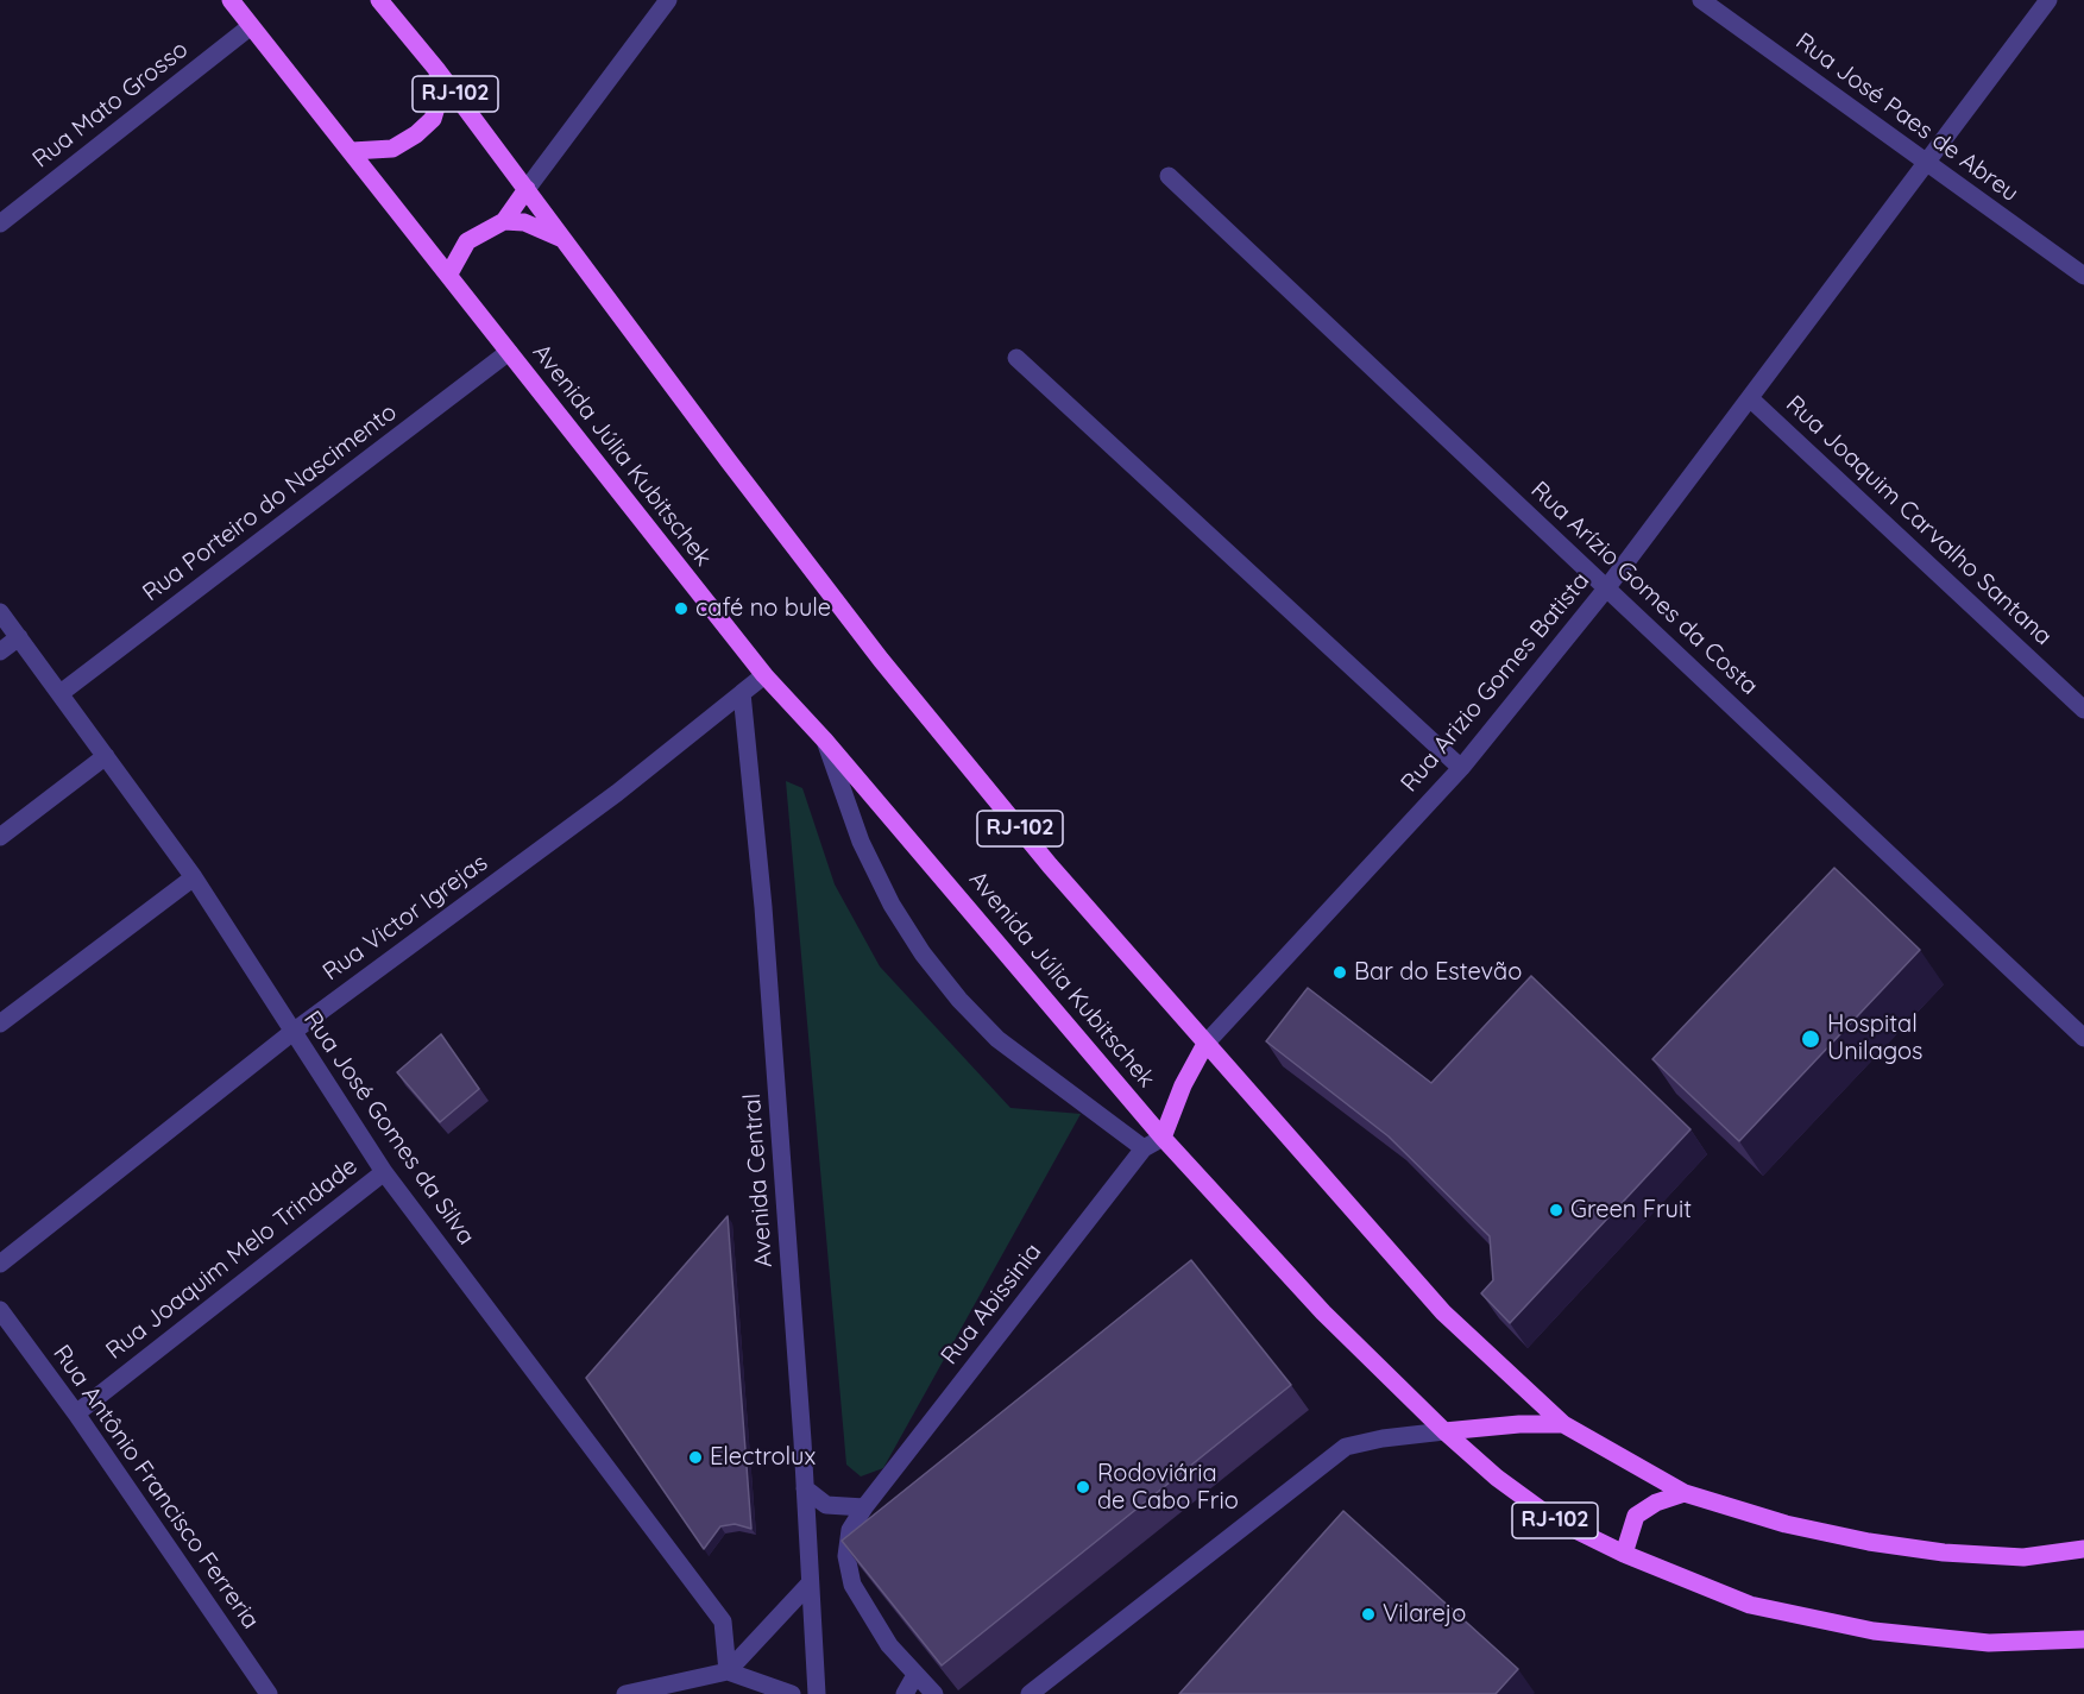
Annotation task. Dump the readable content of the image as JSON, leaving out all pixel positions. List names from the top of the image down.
{
  "streets": {
    "main road": ["RJ-102", "Avenida Júlia Kubitschek"],
    "street": [
      "Rua Mato Grosso",
      "Rua José Paes de Abreu",
      "Rua Porteiro do Nascimento",
      "Rua Joaquim Carvalho Santana",
      "Rua Arízio Gomes da Costa",
      "Rua Arizio Gomes Batista",
      "Rua Victor Igrejas",
      "Rua José Gomes da Silva",
      "Avenida Central",
      "Rua Joaquim Melo Trindade",
      "Rua Abissinia",
      "Rua Antônio Francisco Ferreria"
    ]
  },
  "crossings": [
    ["RJ-102", "Rua Arizio Gomes Batista"],
    ["Rua Mato Grosso", "Avenida Júlia Kubitschek"],
    ["Rua José Paes de Abreu", "Rua Arizio Gomes Batista"],
    ["Avenida Júlia Kubitschek", "Rua Porteiro do Nascimento"],
    ["Avenida Júlia Kubitschek", "Rua Abissinia"],
    ["Rua Porteiro do Nascimento", "Rua José Gomes da Silva"],
    ["Rua Joaquim Carvalho Santana", "Rua Arizio Gomes Batista"],
    ["Rua Arízio Gomes da Costa", "Rua Arizio Gomes Batista"],
    ["Rua Victor Igrejas", "Rua José Gomes da Silva"],
    ["Rua Victor Igrejas", "Avenida Central"],
    ["Rua José Gomes da Silva", "Rua Joaquim Melo Trindade"],
    ["Rua Joaquim Melo Trindade", "Rua Antônio Francisco Ferreria"]
  ],
  "places": [
    "café no bule",
    "Bar do Estevão",
    "Hospital Unilagos",
    "Green Fruit",
    "Electrolux",
    "Rodoviária de Cabo Frio",
    "Vilarejo"
  ]
}
